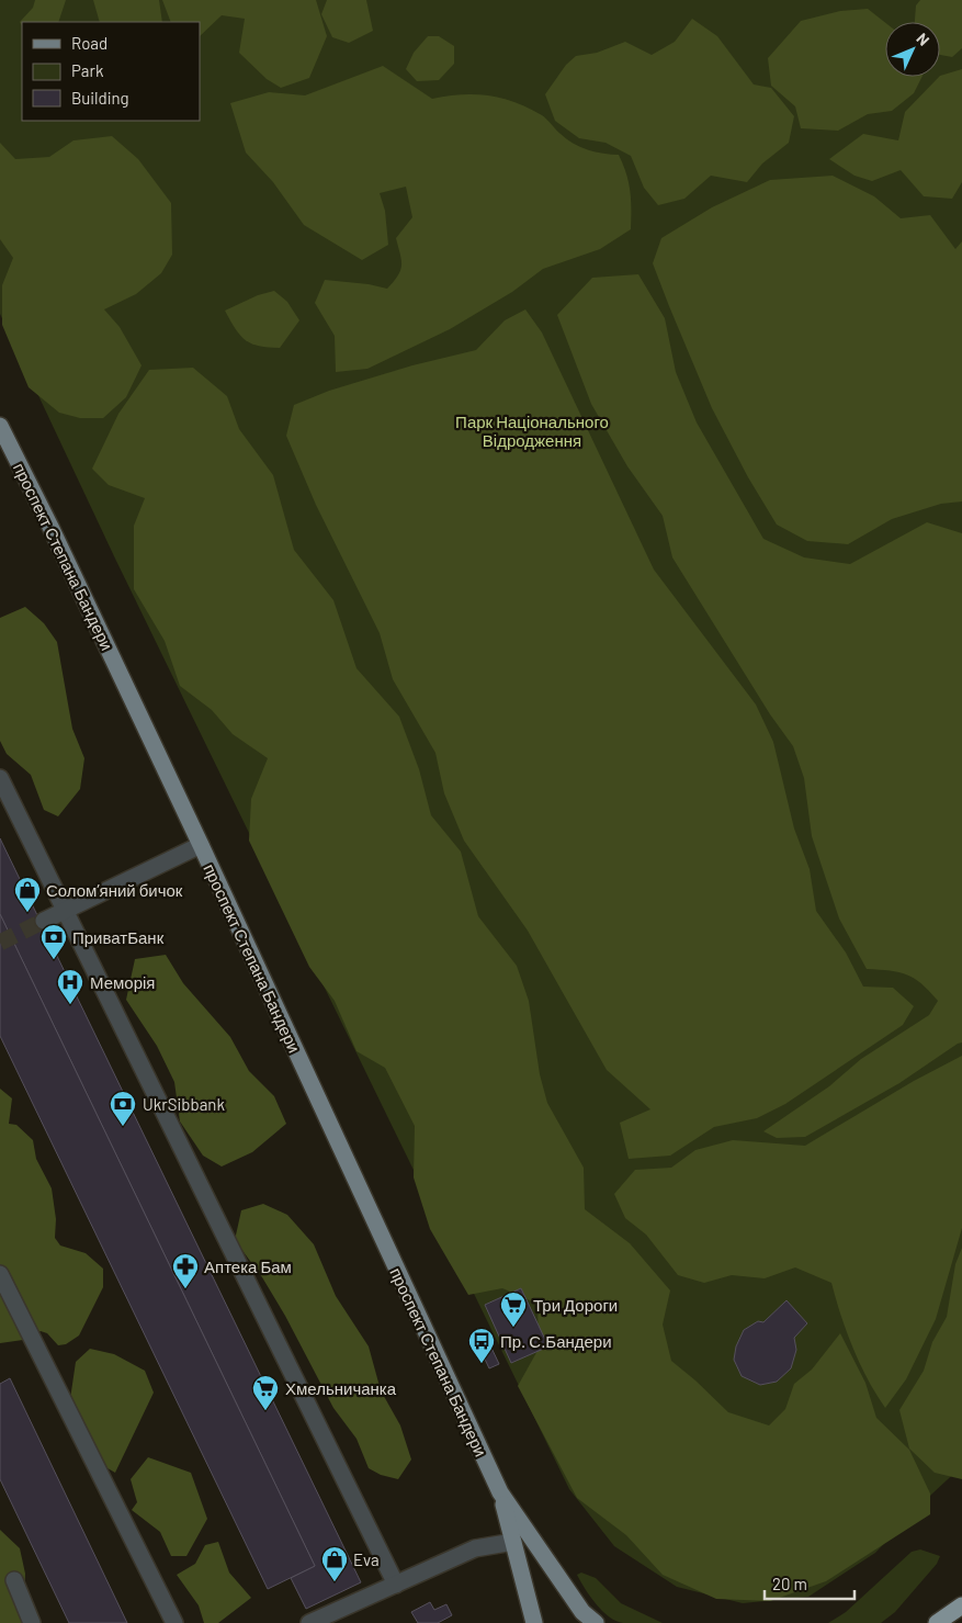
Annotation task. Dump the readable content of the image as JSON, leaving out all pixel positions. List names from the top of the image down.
{
  "streets": {
    "main road": ["проспект Степана Бандери"]
  },
  "parks": ["Парк Національного Відродження"],
  "places": {
    "shop": ["Соломʼяний бичок", "Eva"],
    "bank": ["ПриватБанк", "UkrSibbank"],
    "hospital": ["Меморія"],
    "pharmacy": ["Аптека Бам"],
    "supermarket": ["Три Дороги", "Хмельничанка"],
    "bus stop": ["Пр. С.Бандери"]
  },
  "legend": ["Road", "Park", "Building"],
  "scale_bar": "20 m",
  "north": "top right"
}
